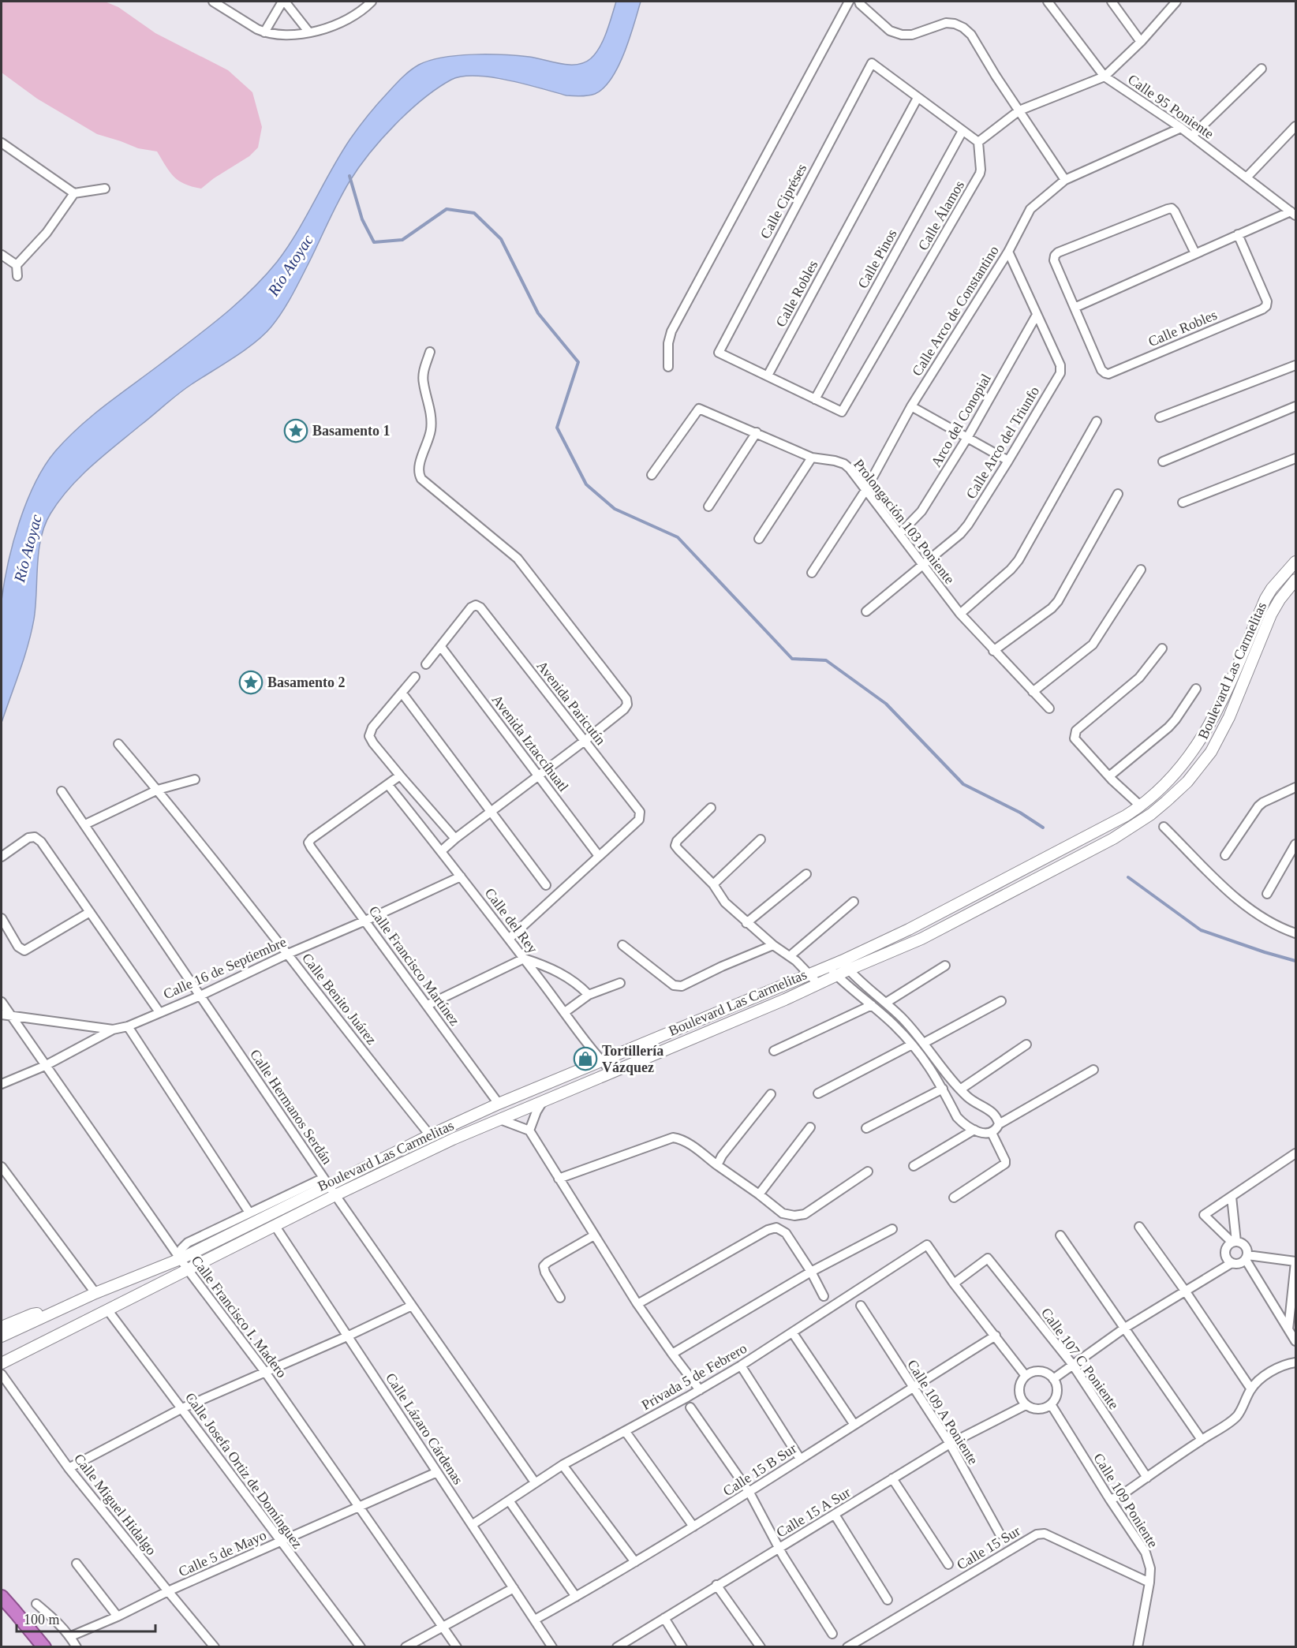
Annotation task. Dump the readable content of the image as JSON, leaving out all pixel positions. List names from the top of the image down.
{
  "streets": {
    "main road": ["Boulevard Las Carmelitas"],
    "street": [
      "Calle 95 Poniente",
      "Calle Cipréses",
      "Calle Álamos",
      "Calle Pinos",
      "Calle Robles",
      "Calle Arco de Constantino",
      "Arco del Conopial",
      "Calle Arco del Triunfo",
      "Prolongación 103 Poniente",
      "Avenida Paricutín",
      "Avenida Iztaccíhuatl",
      "Calle del Rey",
      "Calle Francisco Martínez",
      "Calle 16 de Septiembre",
      "Calle Benito Juárez",
      "Calle Hermanos Serdán",
      "Calle Francisco I. Madero",
      "Calle 107 C Poniente",
      "Privada 5 de Febrero",
      "Calle 109 A Poniente",
      "Calle Lázaro Cárdenas",
      "Calle 15 B Sur",
      "Calle Josefa Ortiz de Domínguez",
      "Calle 109 Poniente",
      "Calle Miguel Hidalgo",
      "Calle 15 A Sur",
      "Calle 15 Sur",
      "Calle 5 de Mayo"
    ]
  },
  "crossings": [
    ["Calle 95 Poniente", "Calle Arco de Constantino"],
    ["Calle Cipréses", "Calle Robles"],
    ["Calle Álamos", "Calle Pinos"],
    ["Calle Arco de Constantino", "Calle Arco del Triunfo"],
    ["Calle Arco de Constantino", "Prolongación 103 Poniente"],
    ["Arco del Conopial", "Calle Arco del Triunfo"],
    ["Arco del Conopial", "Prolongación 103 Poniente"],
    ["Calle Arco del Triunfo", "Prolongación 103 Poniente"],
    ["Boulevard Las Carmelitas", "Calle del Rey"],
    ["Boulevard Las Carmelitas", "Calle Francisco Martínez"],
    ["Boulevard Las Carmelitas", "Calle Benito Juárez"],
    ["Boulevard Las Carmelitas", "Calle Hermanos Serdán"],
    ["Boulevard Las Carmelitas", "Calle Francisco I. Madero"],
    ["Boulevard Las Carmelitas", "Calle Lázaro Cárdenas"],
    ["Boulevard Las Carmelitas", "Calle Josefa Ortiz de Domínguez"],
    ["Avenida Paricutín", "Avenida Iztaccíhuatl"],
    ["Calle del Rey", "Calle Francisco Martínez"],
    ["Calle del Rey", "Calle 16 de Septiembre"],
    ["Calle Francisco Martínez", "Calle 16 de Septiembre"],
    ["Calle 16 de Septiembre", "Calle Benito Juárez"],
    ["Calle 16 de Septiembre", "Calle Hermanos Serdán"],
    ["Calle 16 de Septiembre", "Calle Francisco I. Madero"],
    ["Calle Hermanos Serdán", "Privada 5 de Febrero"],
    ["Calle Francisco I. Madero", "Calle 5 de Mayo"],
    ["Calle 107 C Poniente", "Privada 5 de Febrero"],
    ["Privada 5 de Febrero", "Calle Lázaro Cárdenas"],
    ["Calle 109 A Poniente", "Calle 15 B Sur"],
    ["Calle 109 A Poniente", "Calle 15 A Sur"],
    ["Calle Lázaro Cárdenas", "Calle 15 B Sur"],
    ["Calle Lázaro Cárdenas", "Calle 5 de Mayo"],
    ["Calle Josefa Ortiz de Domínguez", "Calle 5 de Mayo"],
    ["Calle 109 Poniente", "Calle 15 A Sur"],
    ["Calle 109 Poniente", "Calle 15 Sur"],
    ["Calle Miguel Hidalgo", "Calle 5 de Mayo"]
  ],
  "water": ["Río Atoyac"],
  "places": {
    "place": ["Basamento 1", "Basamento 2"],
    "shop": ["Tortillería Vázquez"]
  },
  "scale_bar": "100 m"
}
